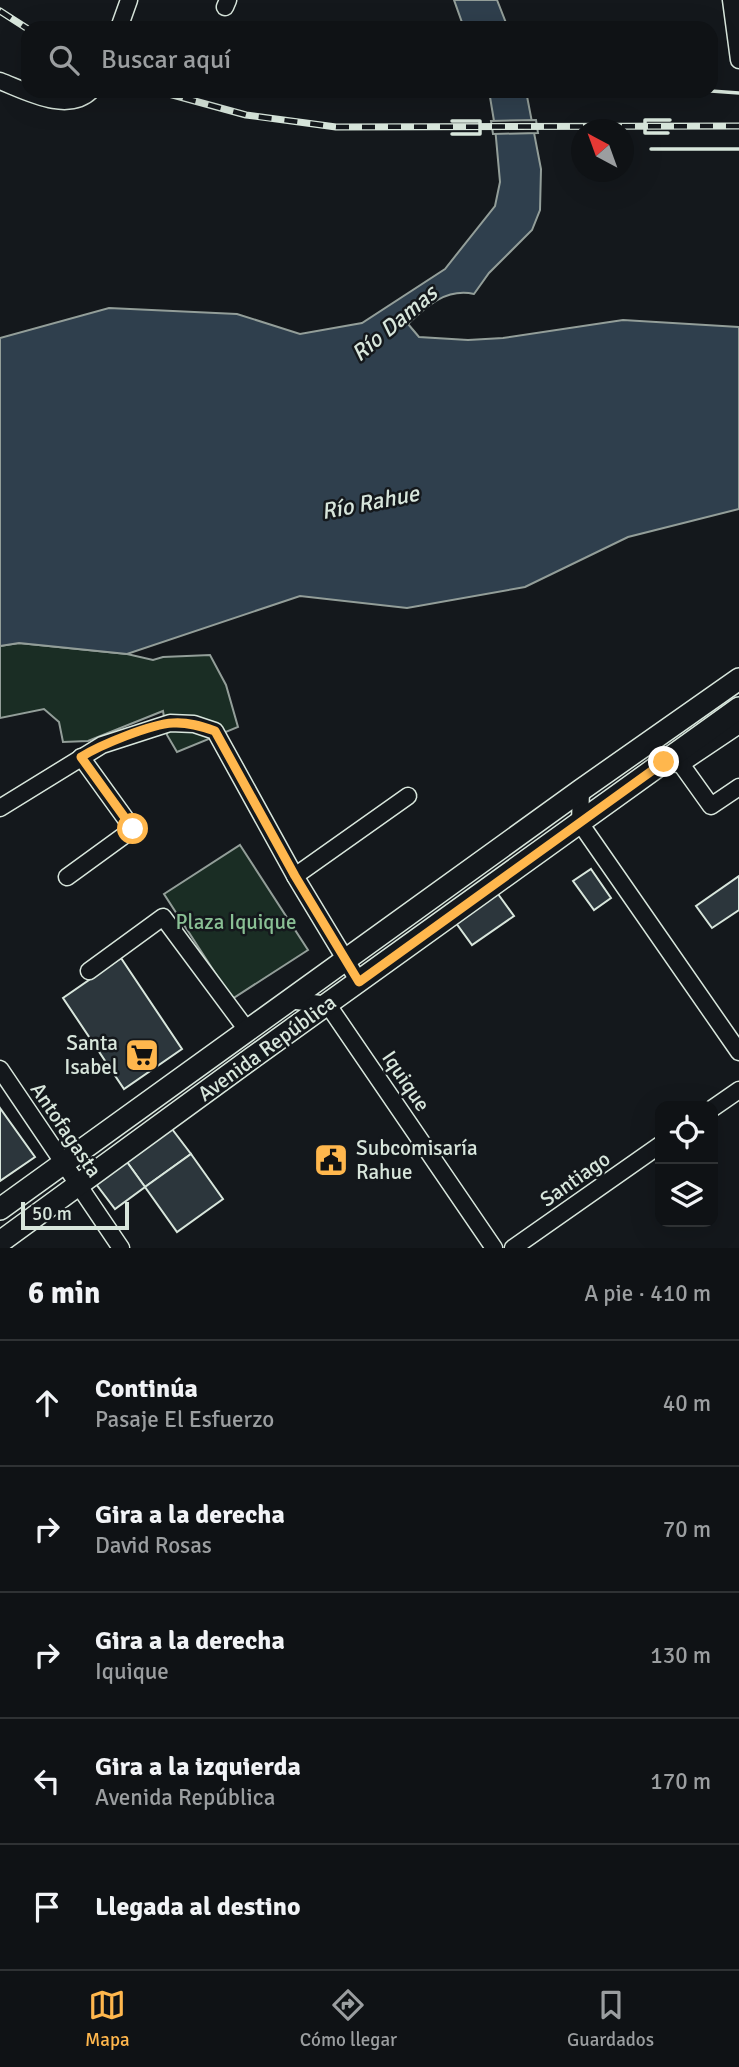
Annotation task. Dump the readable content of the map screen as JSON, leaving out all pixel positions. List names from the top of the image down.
{
  "streets": {
    "main road": ["Avenida República"],
    "street": ["Iquique", "Antofagasta", "Santiago"]
  },
  "crossings": [
    ["Avenida República", "Iquique"],
    ["Avenida República", "Antofagasta"]
  ],
  "water": ["Río Damas", "Río Rahue"],
  "parks": ["Plaza Iquique"],
  "places": {
    "supermarket": ["Santa Isabel"],
    "public building": ["Subcomisaría Rahue"]
  },
  "scale_bar": "50 m",
  "north": "top left",
  "page": {
    "search": "Buscar aquí",
    "scale": "50 m",
    "heading": ["6 min", "A pie · 410 m"],
    "list": [
      ["Continúa", "Pasaje El Esfuerzo", "40 m"],
      ["Gira a la derecha", "David Rosas", "70 m"],
      ["Gira a la derecha", "Iquique", "130 m"],
      ["Gira a la izquierda", "Avenida República", "170 m"],
      "Llegada al destino"
    ],
    "nav": ["Mapa", "Cómo llegar", "Guardados"]
  }
}
